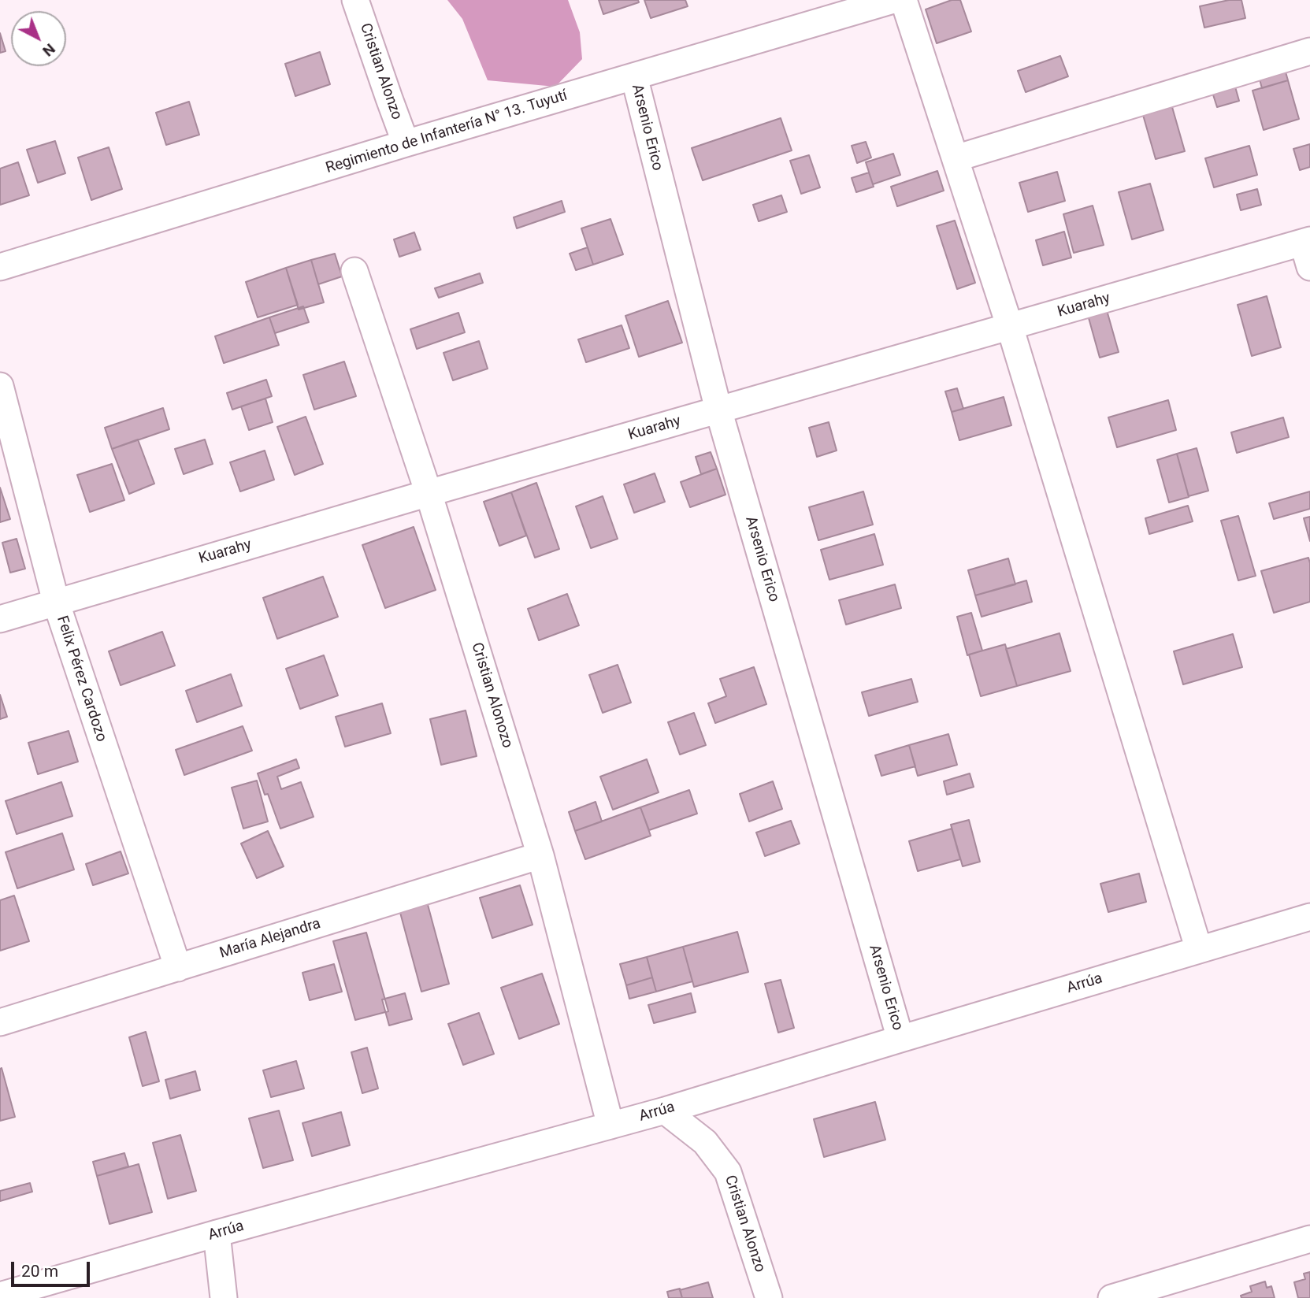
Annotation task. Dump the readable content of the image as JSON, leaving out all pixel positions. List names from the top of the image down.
{
  "streets": {
    "street": [
      "Cristian Alonzo",
      "Arsenio Erico",
      "Regimiento de Infantería N° 13. Tuyutí",
      "Kuarahy",
      "Felix Pérez Cardozo",
      "Cristian Alonozo",
      "María Alejandra",
      "Arrúa"
    ]
  },
  "crossings": [
    ["Cristian Alonzo", "Regimiento de Infantería N° 13. Tuyutí"],
    ["Cristian Alonzo", "Arrúa"],
    ["Arsenio Erico", "Regimiento de Infantería N° 13. Tuyutí"],
    ["Arsenio Erico", "Kuarahy"],
    ["Arsenio Erico", "Arrúa"],
    ["Kuarahy", "Felix Pérez Cardozo"],
    ["Kuarahy", "Cristian Alonozo"],
    ["Felix Pérez Cardozo", "María Alejandra"],
    ["Cristian Alonozo", "María Alejandra"],
    ["Cristian Alonozo", "Arrúa"]
  ],
  "scale_bar": "20 m",
  "north": "bottom right"
}
